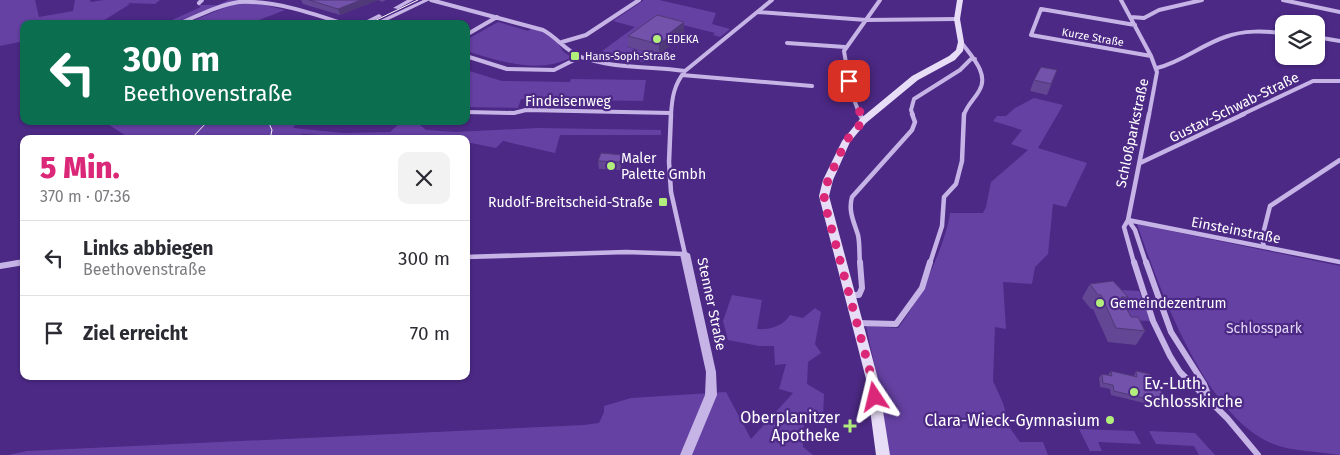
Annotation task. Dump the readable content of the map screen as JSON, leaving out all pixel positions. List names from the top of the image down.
{
  "streets": {
    "street": [
      "Kurze Straße",
      "Findeisenweg",
      "Gustav-Schwab-Straße",
      "Schloßparkstraße",
      "Einsteinstraße",
      "Stenner Straße"
    ]
  },
  "crossings": [
    ["Kurze Straße", "Schloßparkstraße"],
    ["Gustav-Schwab-Straße", "Schloßparkstraße"],
    ["Schloßparkstraße", "Einsteinstraße"]
  ],
  "parks": ["Schlosspark"],
  "places": {
    "other": [
      "EDEKA",
      "Maler Palette Gmbh",
      "Gemeindezentrum",
      "Ev.-Luth. Schlosskirche",
      "Clara-Wieck-Gymnasium"
    ],
    "transit": ["Hans-Soph-Straße", "Rudolf-Breitscheid-Straße"],
    "health": ["Oberplanitzer Apotheke"]
  },
  "page": {
    "turn": ["300 m", "Beethovenstraße"],
    "heading": ["5 Min.", "370 m · 07:36"],
    "list": [
      {
        "name": "Links abbiegen",
        "note": "Beethovenstraße",
        "value": "300 m"
      },
      {
        "name": "Ziel erreicht",
        "value": "70 m"
      }
    ]
  }
}
